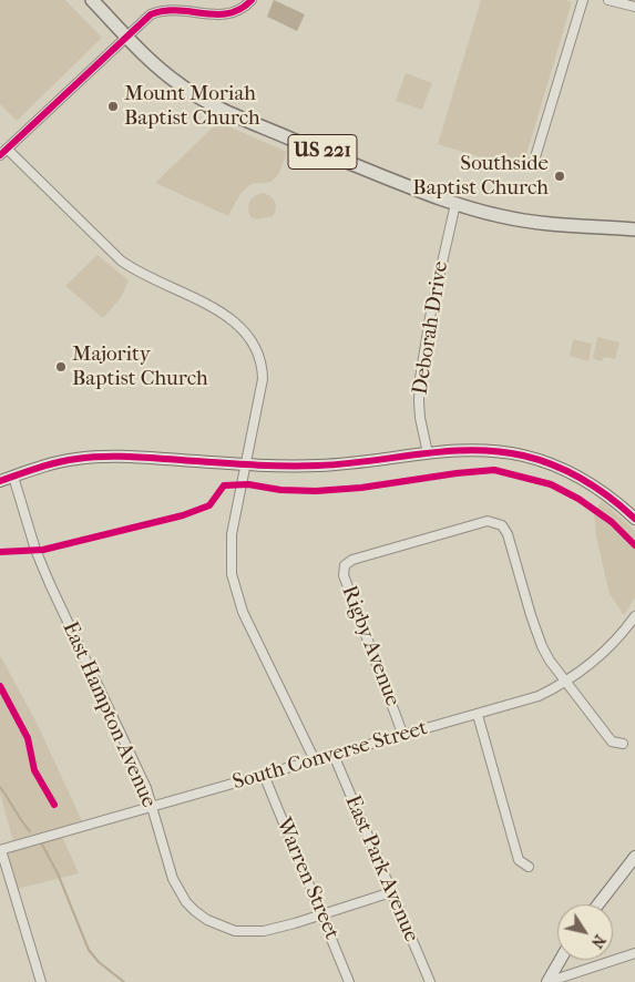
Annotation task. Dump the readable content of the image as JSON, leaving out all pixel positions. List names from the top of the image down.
{
  "streets": {
    "main road": ["US 221"],
    "street": [
      "Deborah Drive",
      "Rigby Avenue",
      "East Hampton Avenue",
      "South Converse Street",
      "East Park Avenue",
      "Warren Street"
    ]
  },
  "crossings": [
    ["US 221", "Deborah Drive"],
    ["Rigby Avenue", "South Converse Street"],
    ["East Hampton Avenue", "South Converse Street"],
    ["East Hampton Avenue", "East Park Avenue"],
    ["East Hampton Avenue", "Warren Street"],
    ["South Converse Street", "East Park Avenue"],
    ["South Converse Street", "Warren Street"]
  ],
  "places": ["Mount Moriah Baptist Church", "Southside Baptist Church", "Majority Baptist Church"],
  "north": "bottom right"
}
